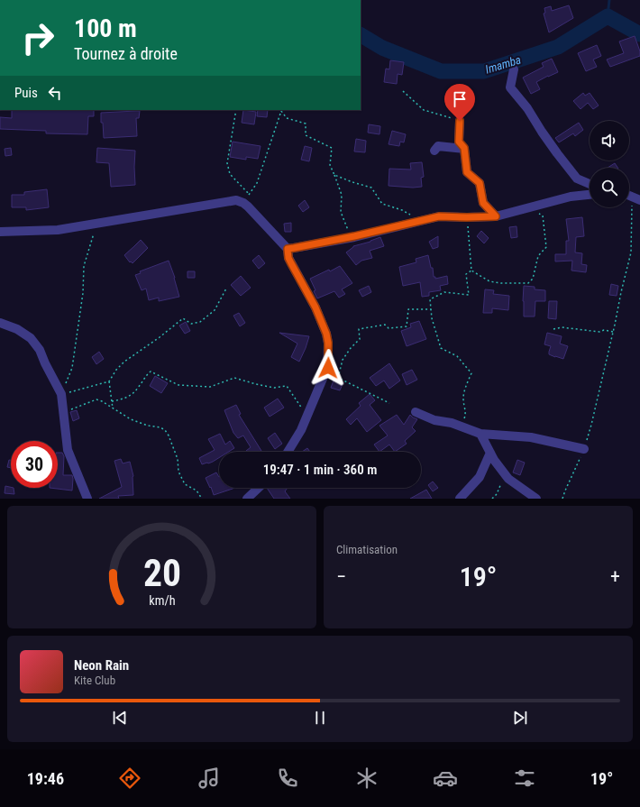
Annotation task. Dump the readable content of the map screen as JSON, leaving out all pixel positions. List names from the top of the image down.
{
  "water": ["Imamba"],
  "page": {
    "turn": ["100 m", "Tournez à droite"],
    "then": "Puis",
    "limit": "30",
    "trip": "19:47 · 1 min · 360 m",
    "tile": "Climatisation",
    "heat": ["−", "19°", "+"],
    "song": ["Neon Rain", "Kite Club"],
    "tabs": ["19:46", "19°"],
    "gauge": ["20", "km/h"]
  }
}
